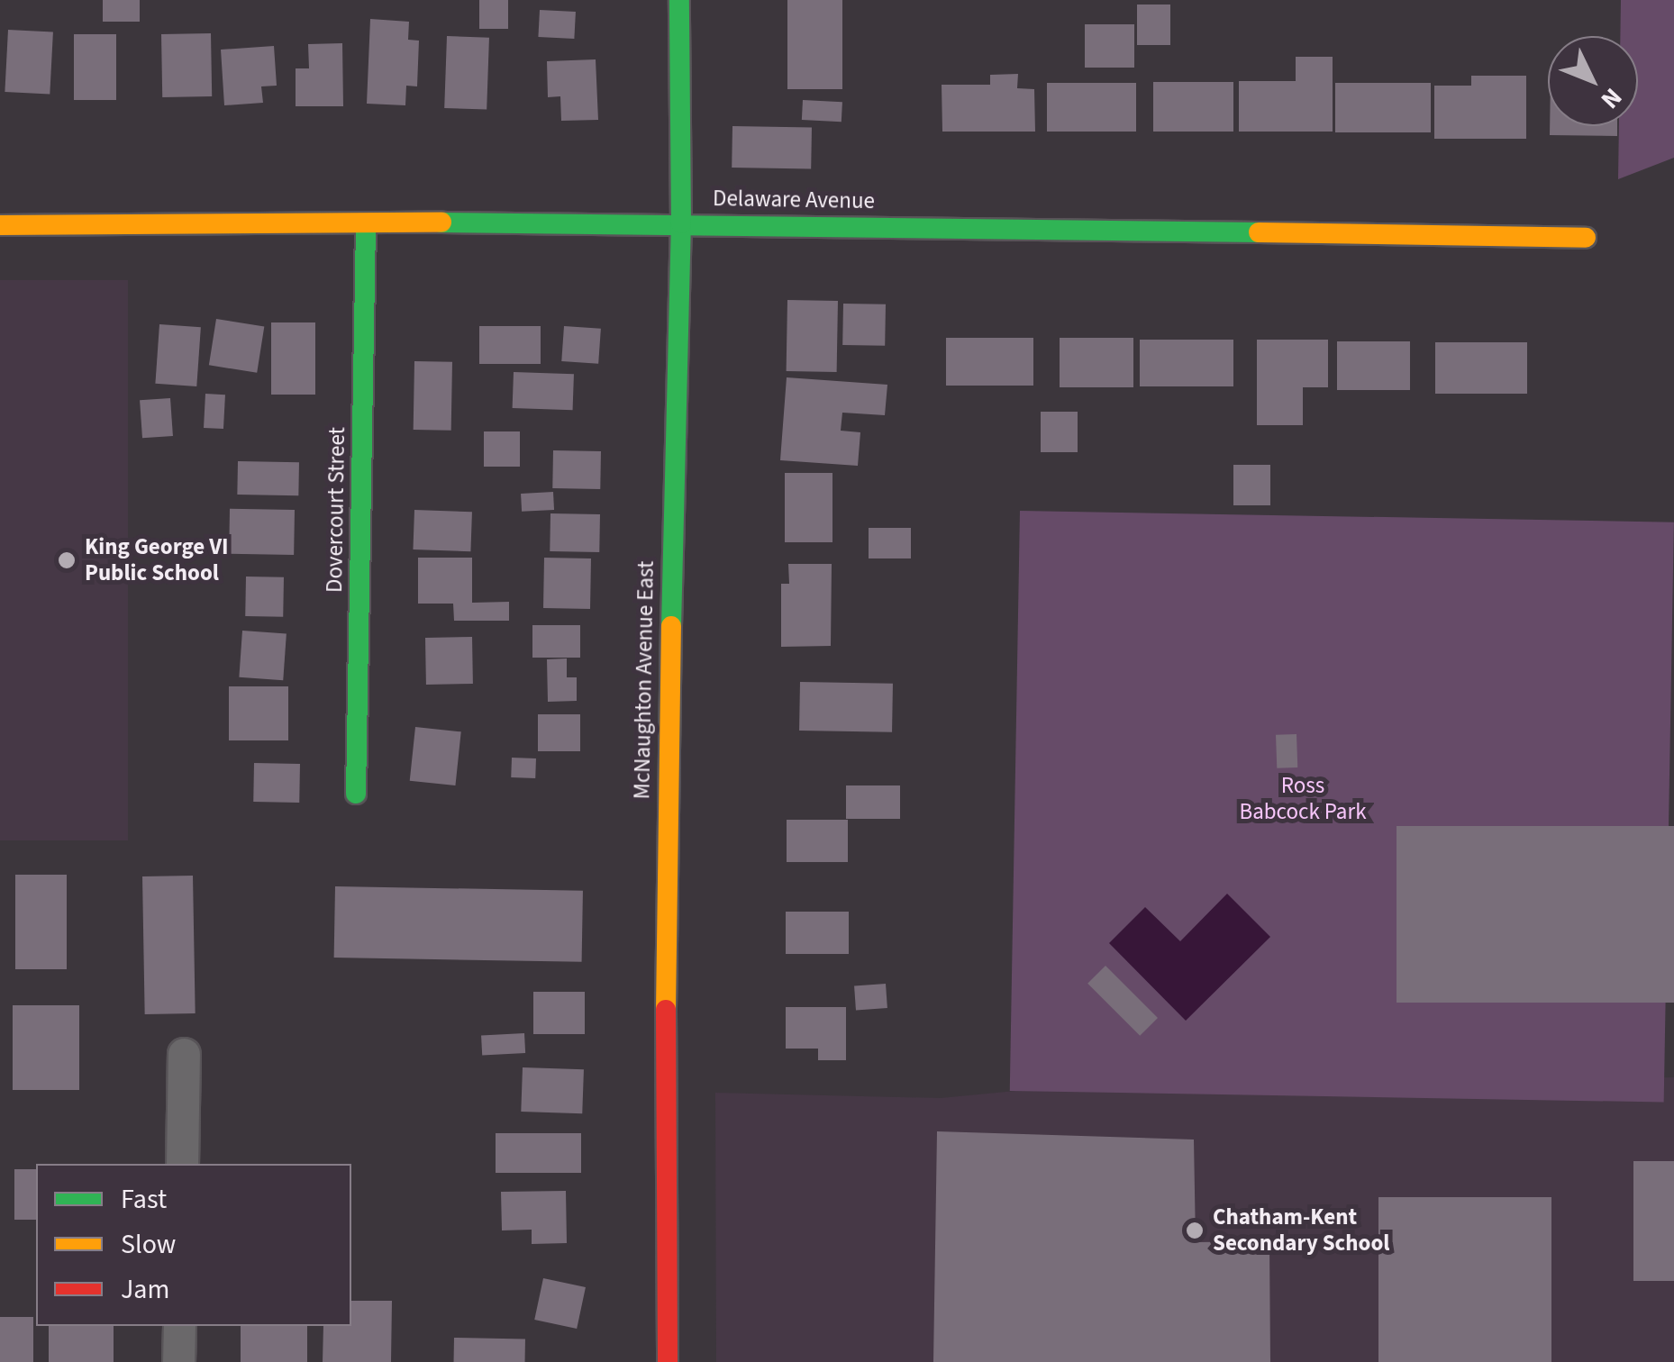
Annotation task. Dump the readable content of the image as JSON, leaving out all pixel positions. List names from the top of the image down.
{
  "streets": {
    "street": ["Delaware Avenue", "Dovercourt Street", "McNaughton Avenue East"]
  },
  "crossings": [
    ["Delaware Avenue", "Dovercourt Street"],
    ["Delaware Avenue", "McNaughton Avenue East"]
  ],
  "parks": ["Ross Babcock Park"],
  "places": ["King George VI Public School", "Chatham-Kent Secondary School"],
  "legend": ["Fast", "Slow", "Jam"],
  "north": "bottom right"
}
